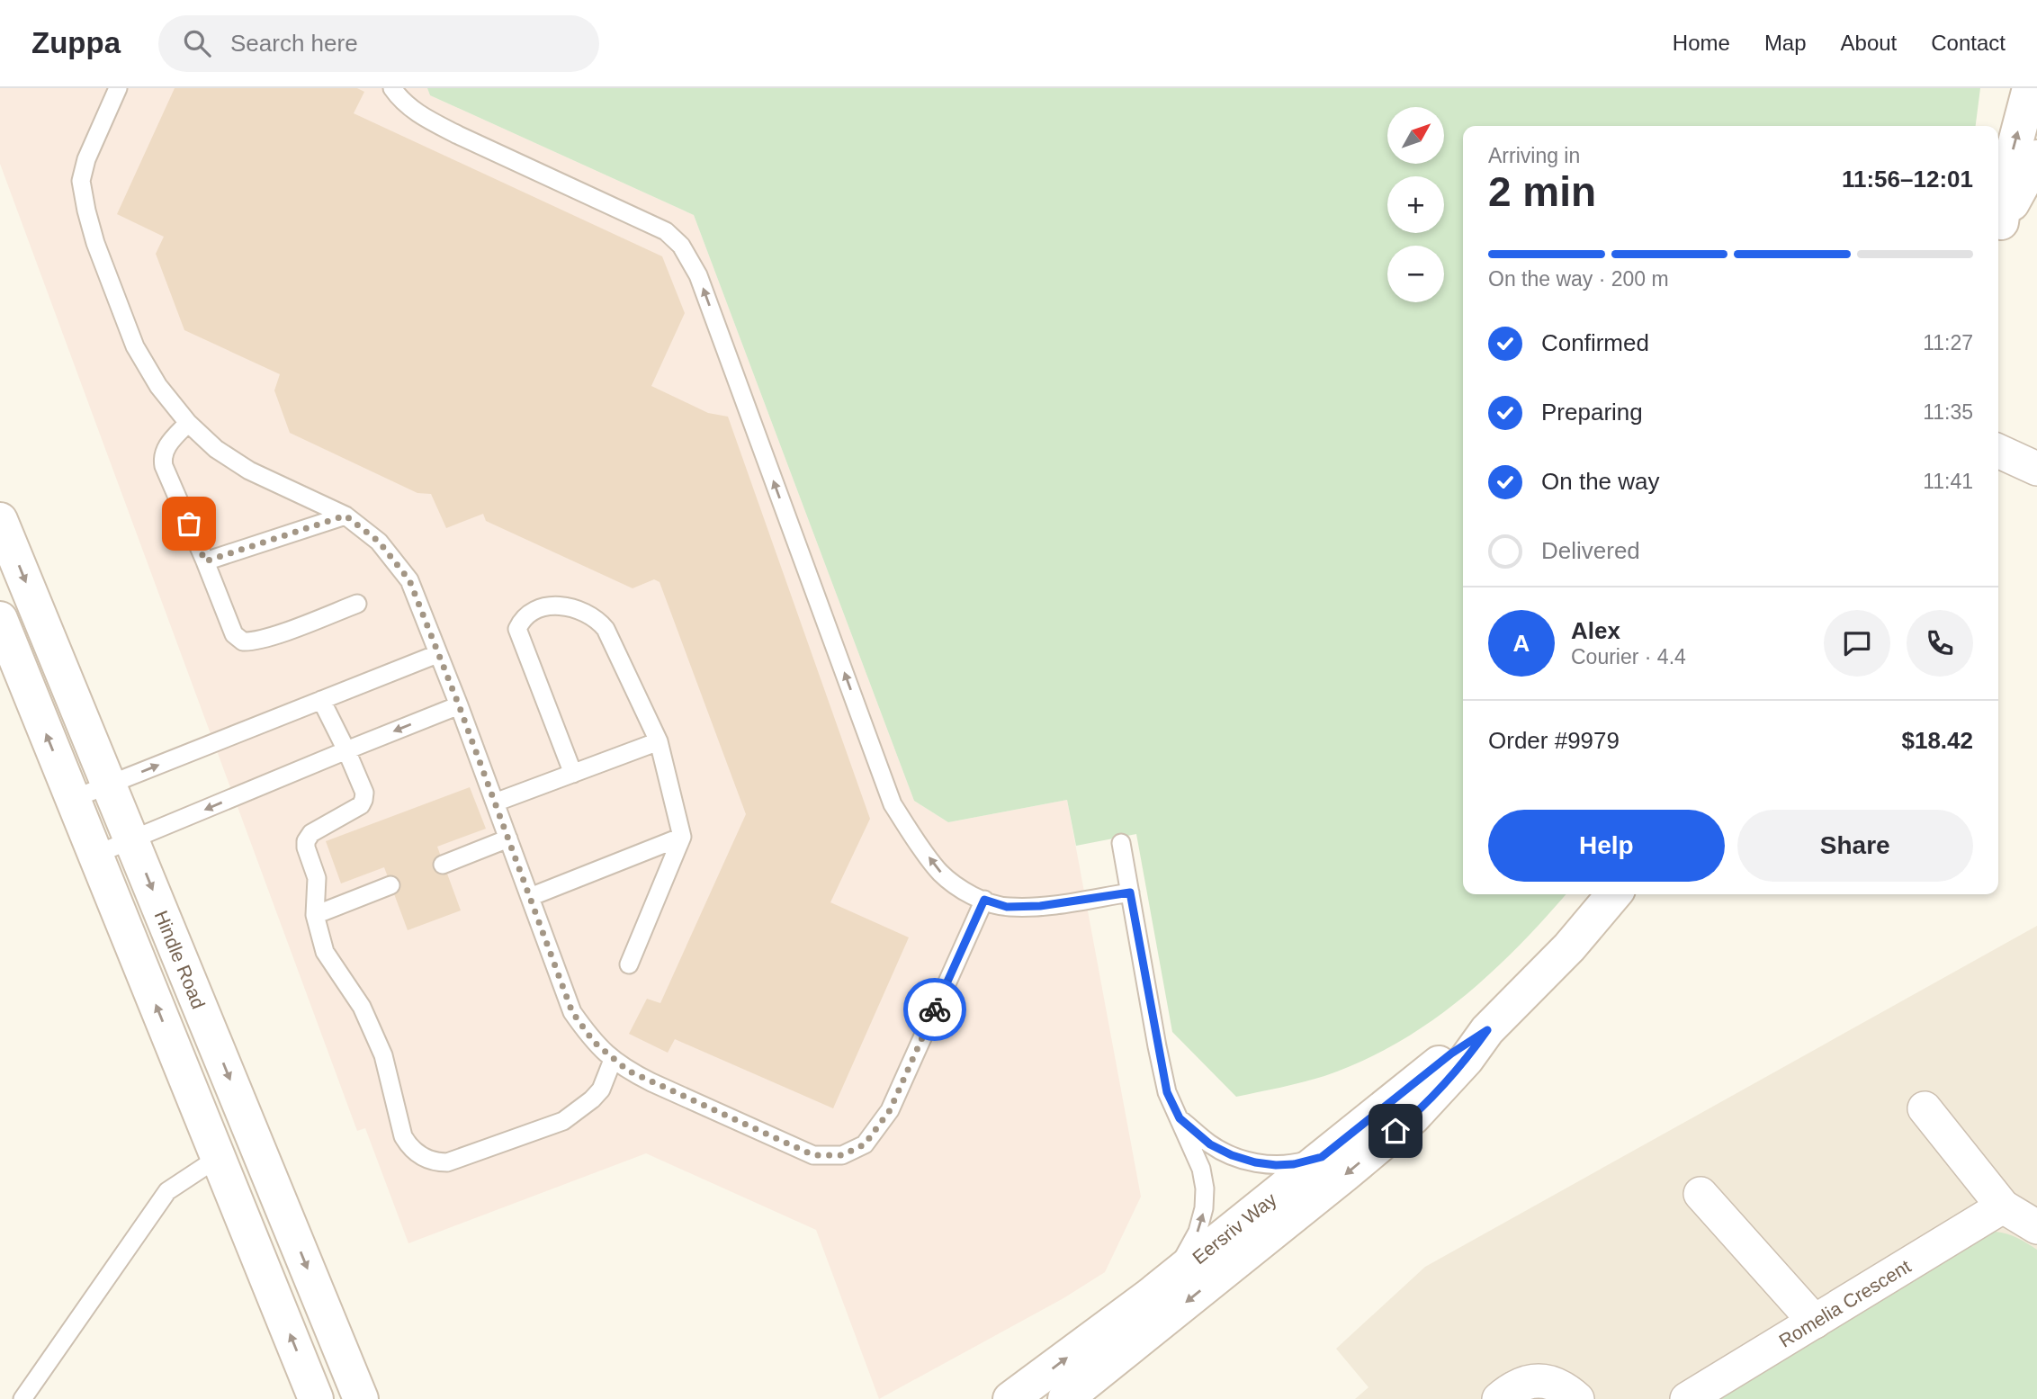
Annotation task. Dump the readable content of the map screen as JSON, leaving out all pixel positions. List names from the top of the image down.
{
  "streets": {
    "main road": ["Hindle Road", "Eersriv Way"],
    "street": ["Romelia Crescent"]
  },
  "north": "top right",
  "page": {
    "header": "Zuppa",
    "search": "Search here",
    "nav": [
      "Home",
      "Map",
      "About",
      "Contact"
    ],
    "map_buttons": ["+", "−"],
    "heading": ["2 min", "Arriving in", "11:56–12:01"],
    "panel": [
      "Alex",
      "Courier · 4.4",
      "Order #9979",
      "$18.42"
    ],
    "bar": "On the way · 200 m",
    "list": [
      ["Confirmed", "11:27"],
      ["Preparing", "11:35"],
      ["On the way", "11:41"],
      "Delivered"
    ],
    "round": "A",
    "buttons": ["Help", "Share"]
  }
}
